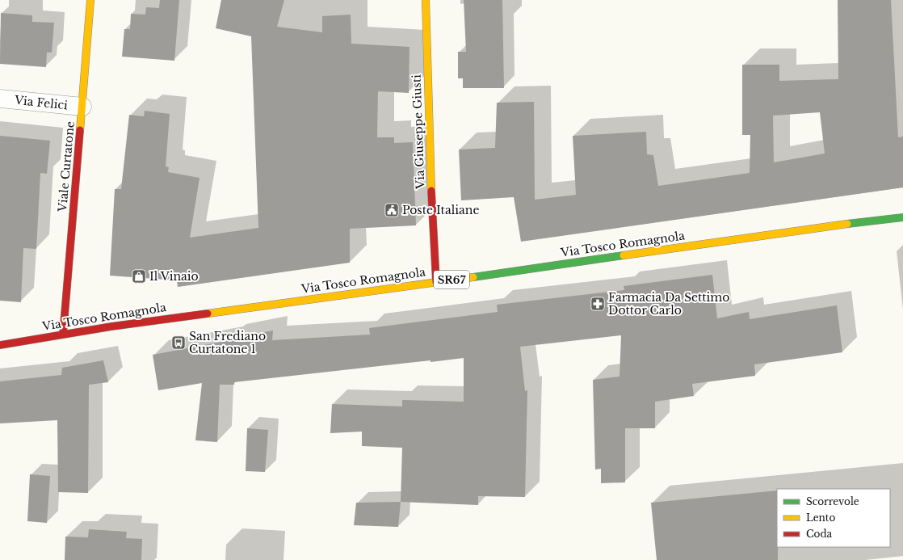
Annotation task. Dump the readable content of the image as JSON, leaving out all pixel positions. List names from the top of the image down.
{
  "streets": {
    "main road": [
      "Via Giuseppe Giusti",
      "Viale Curtatone",
      "Via Tosco Romagnola",
      "SR67"
    ],
    "street": ["Via Felici"]
  },
  "crossings": [
    ["Via Felici", "Viale Curtatone"],
    ["Via Giuseppe Giusti", "Via Tosco Romagnola"],
    ["Viale Curtatone", "Via Tosco Romagnola"]
  ],
  "places": {
    "public building": ["Poste Italiane"],
    "shop": ["Il Vinaio"],
    "pharmacy": ["Farmacia Da Settimo Dottor Carlo"],
    "bus stop": ["San Frediano Curtatone 1"]
  },
  "legend": ["Scorrevole", "Lento", "Coda"]
}
